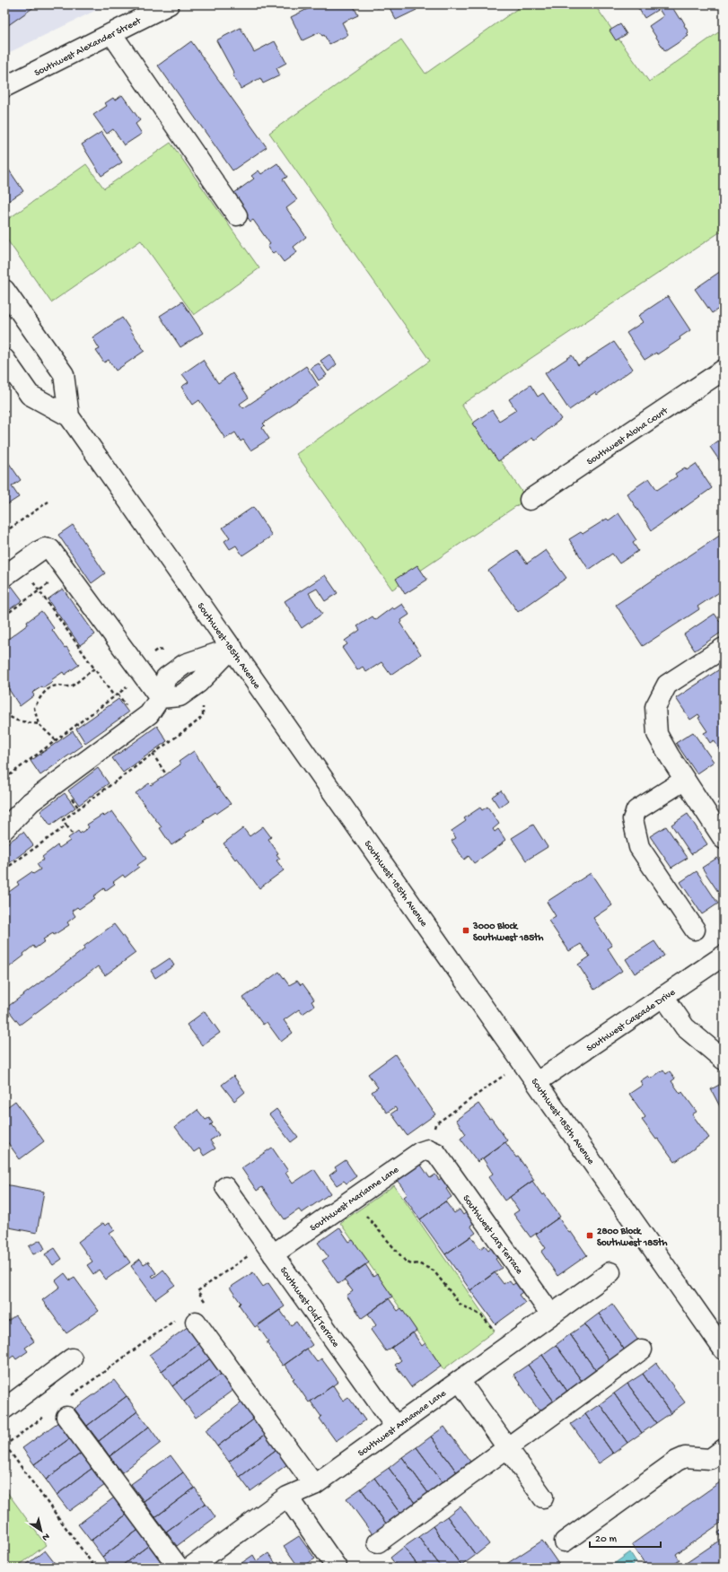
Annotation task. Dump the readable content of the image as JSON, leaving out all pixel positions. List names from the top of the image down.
{
  "streets": {
    "street": [
      "Southwest Alexander Street",
      "Southwest Aloha Court",
      "Southwest 185th Avenue",
      "Southwest Cascade Drive",
      "Southwest Marianne Lane",
      "Southwest Lars Terrace",
      "Southwest Olaf Terrace",
      "Southwest Annamae Lane"
    ]
  },
  "crossings": [
    ["Southwest 185th Avenue", "Southwest Cascade Drive"],
    ["Southwest Marianne Lane", "Southwest Lars Terrace"],
    ["Southwest Marianne Lane", "Southwest Olaf Terrace"],
    ["Southwest Lars Terrace", "Southwest Annamae Lane"],
    ["Southwest Olaf Terrace", "Southwest Annamae Lane"]
  ],
  "places": {
    "transit": ["3000 Block Southwest 185th", "2800 Block Southwest 185th"]
  },
  "scale_bar": "20 m",
  "north": "bottom right"
}
